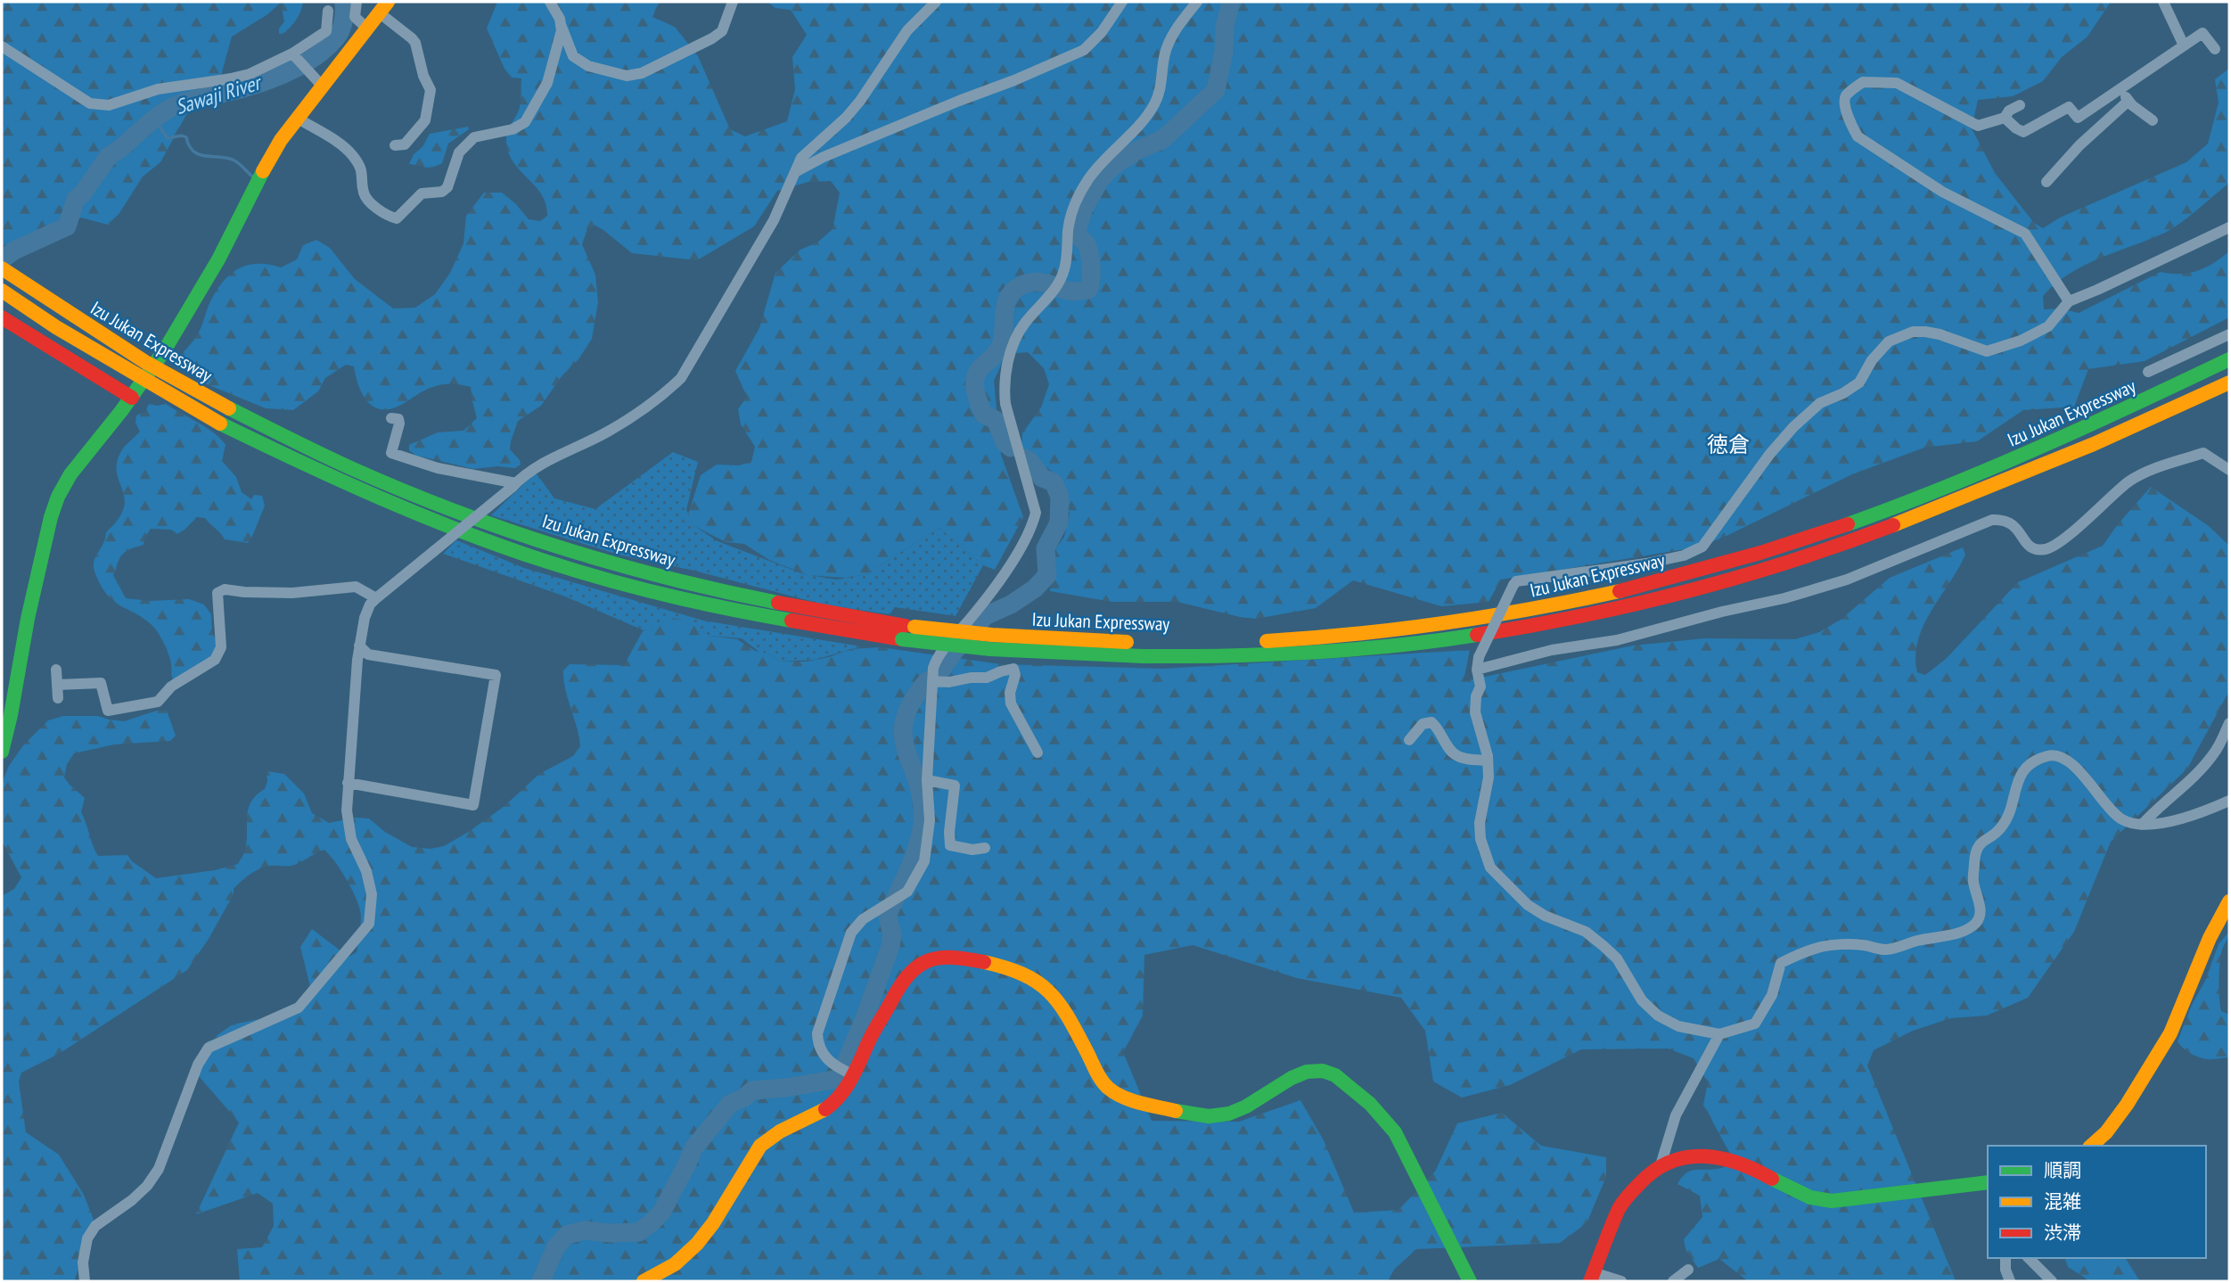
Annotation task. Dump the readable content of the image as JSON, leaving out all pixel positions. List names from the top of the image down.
{
  "streets": {
    "main road": ["Izu Jukan Expressway"]
  },
  "districts": ["徳倉"],
  "water": ["Sawaji River"],
  "legend": ["順調", "混雑", "渋滞"]
}
